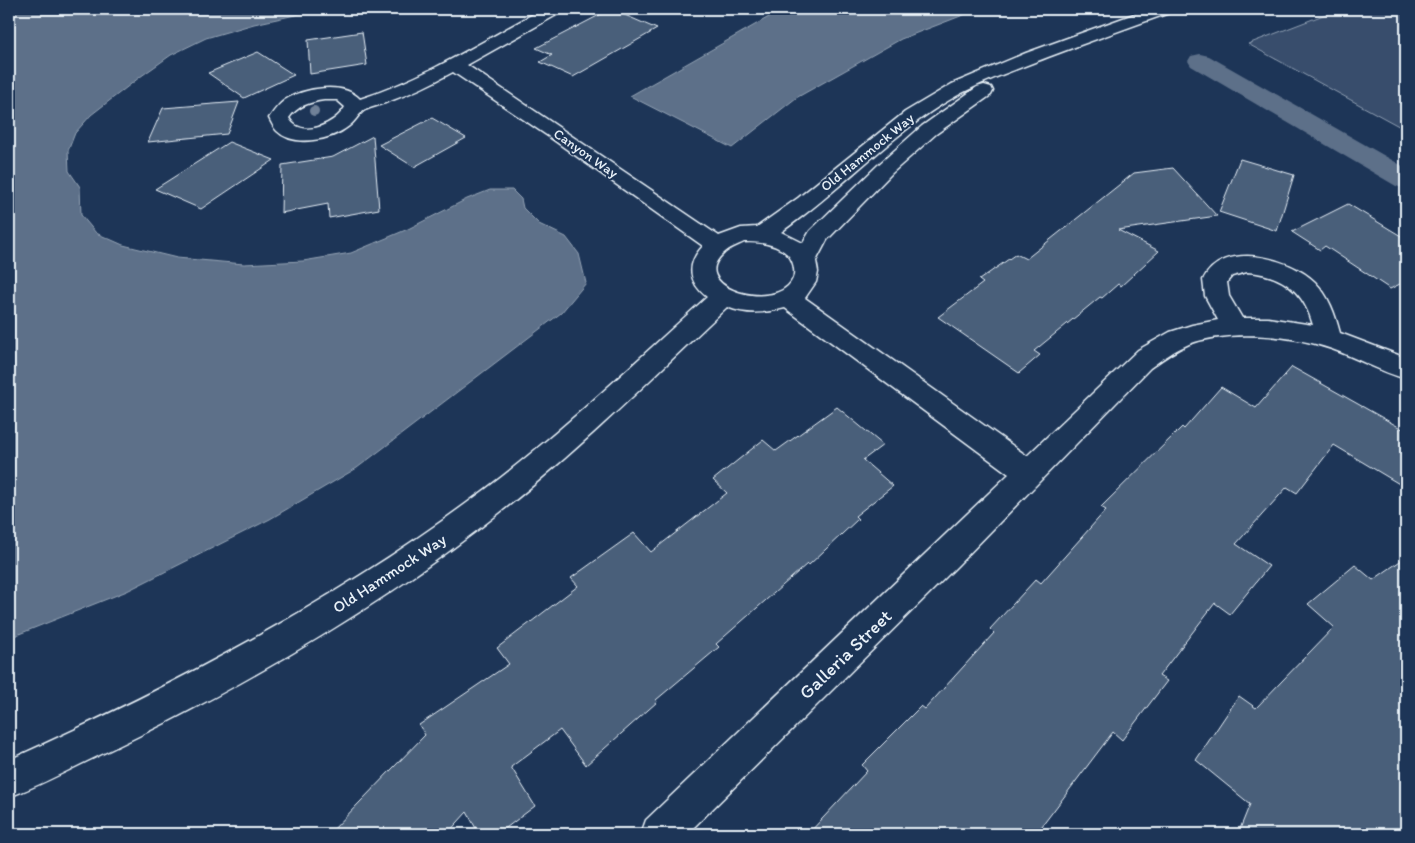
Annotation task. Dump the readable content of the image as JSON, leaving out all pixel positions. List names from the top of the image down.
{
  "streets": {
    "street": ["Old Hammock Way", "Canyon Way", "Galleria Street"]
  },
  "crossings": [
    ["Old Hammock Way", "Canyon Way"]
  ]
}
